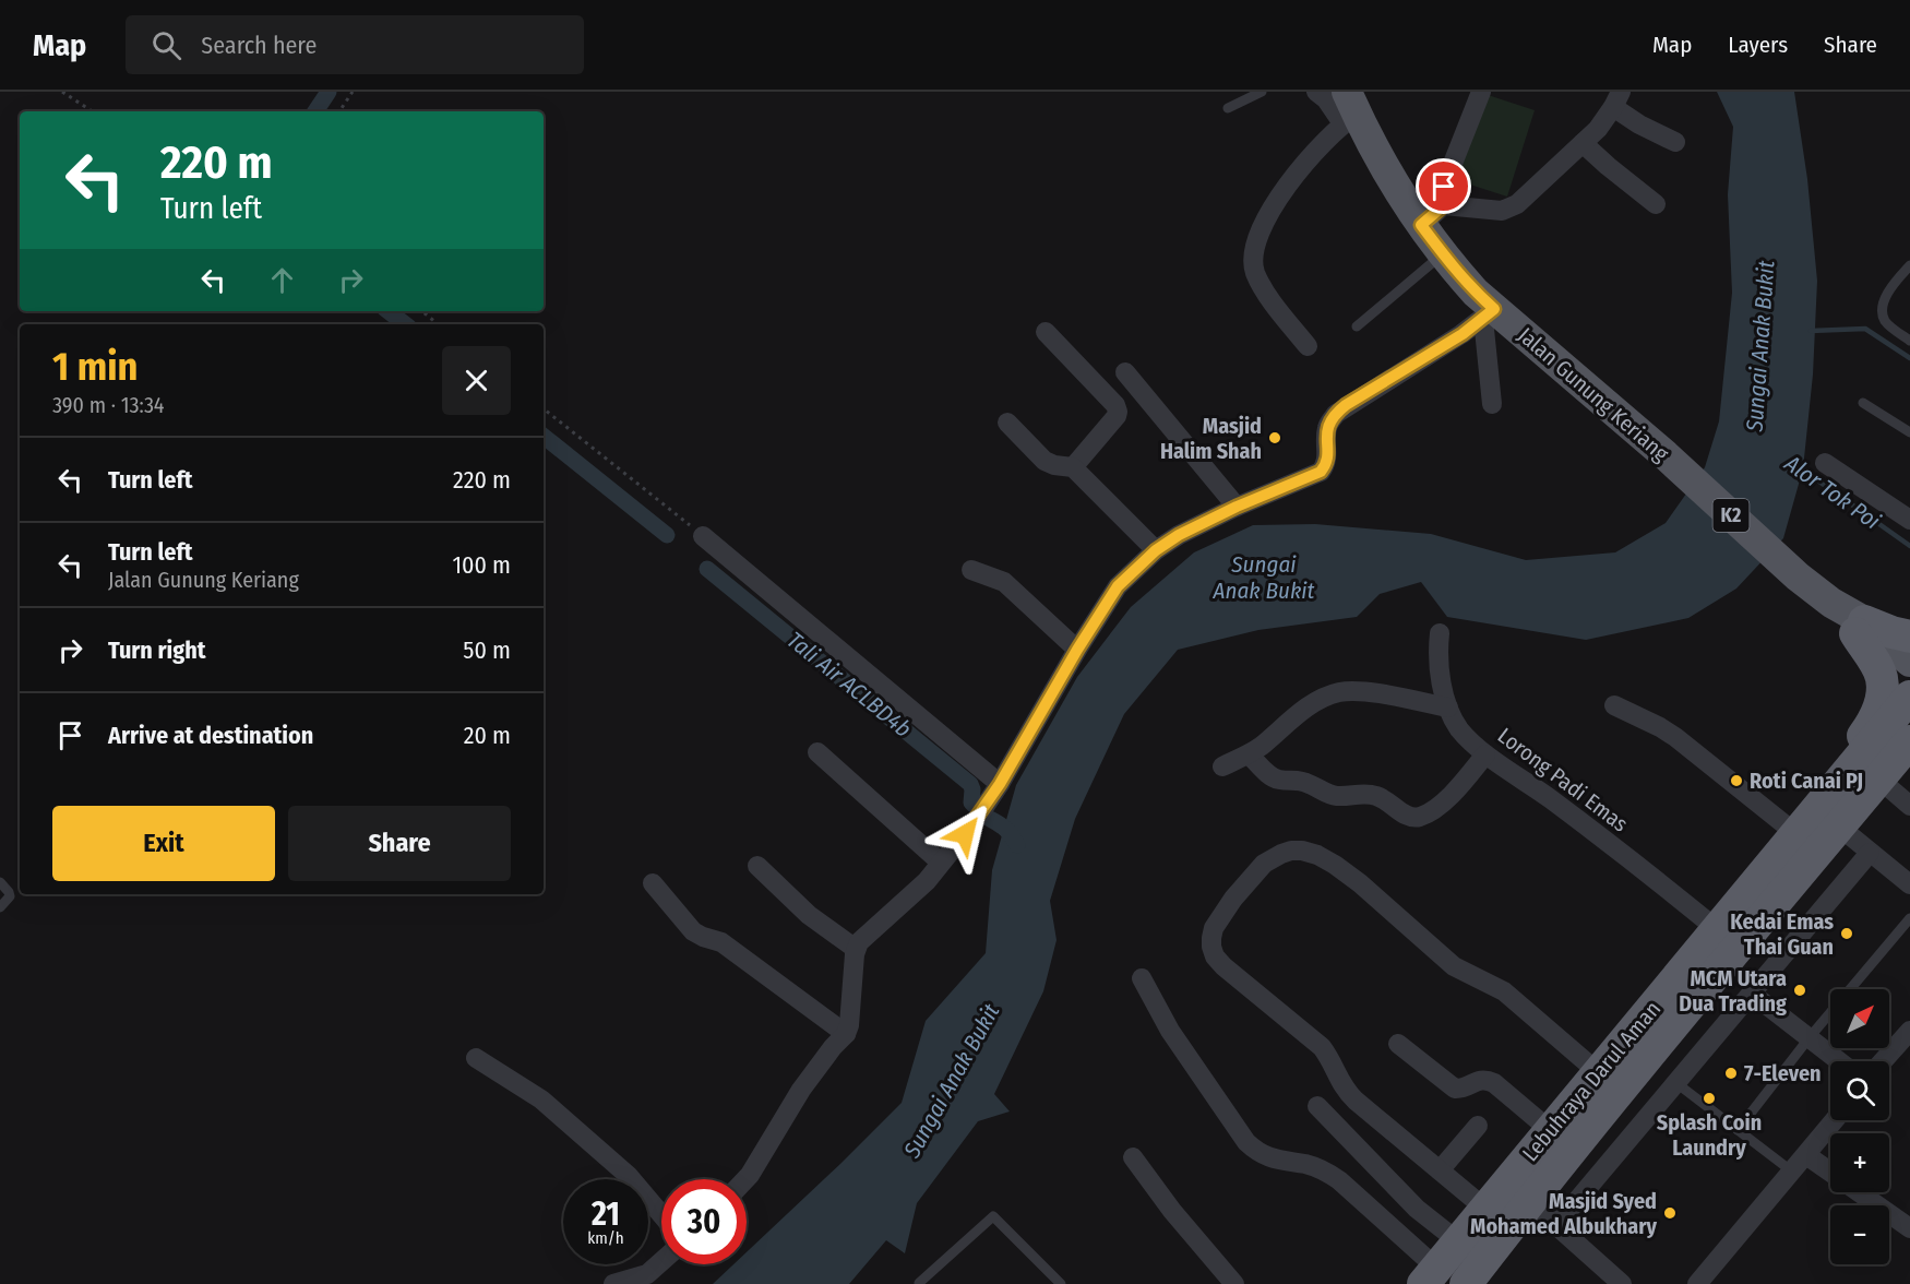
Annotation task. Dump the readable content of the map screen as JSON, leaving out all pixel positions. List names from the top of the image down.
{
  "streets": {
    "highway": ["Lebuhraya Darul Aman"],
    "main road": ["Jalan Gunung Keriang", "K2"],
    "street": ["Lorong Padi Emas"]
  },
  "crossings": [
    ["Lorong Padi Emas", "Lebuhraya Darul Aman"]
  ],
  "water": ["Sungai Anak Bukit", "Alor Tok Poi", "Tali Air ACLBD4b"],
  "places": [
    "Masjid Halim Shah",
    "Roti Canai PJ",
    "Kedai Emas Thai Guan",
    "MCM Utara Dua Trading",
    "7-Eleven",
    "Splash Coin Laundry",
    "Masjid Syed Mohamed Albukhary"
  ],
  "north": "top right",
  "page": {
    "header": "Map",
    "search": "Search here",
    "nav": ["Map", "Layers", "Share"],
    "turn": ["220 m", "Turn left"],
    "heading": ["1 min", "390 m · 13:34"],
    "list": [
      {
        "name": "Turn left",
        "value": "220 m"
      },
      {
        "name": "Turn left",
        "note": "Jalan Gunung Keriang",
        "value": "100 m"
      },
      {
        "name": "Turn right",
        "value": "50 m"
      },
      {
        "name": "Arrive at destination",
        "value": "20 m"
      }
    ],
    "buttons": ["Exit", "Share"],
    "map_buttons": ["+", "−"],
    "speed": "21 km/h",
    "limit": "30"
  }
}
